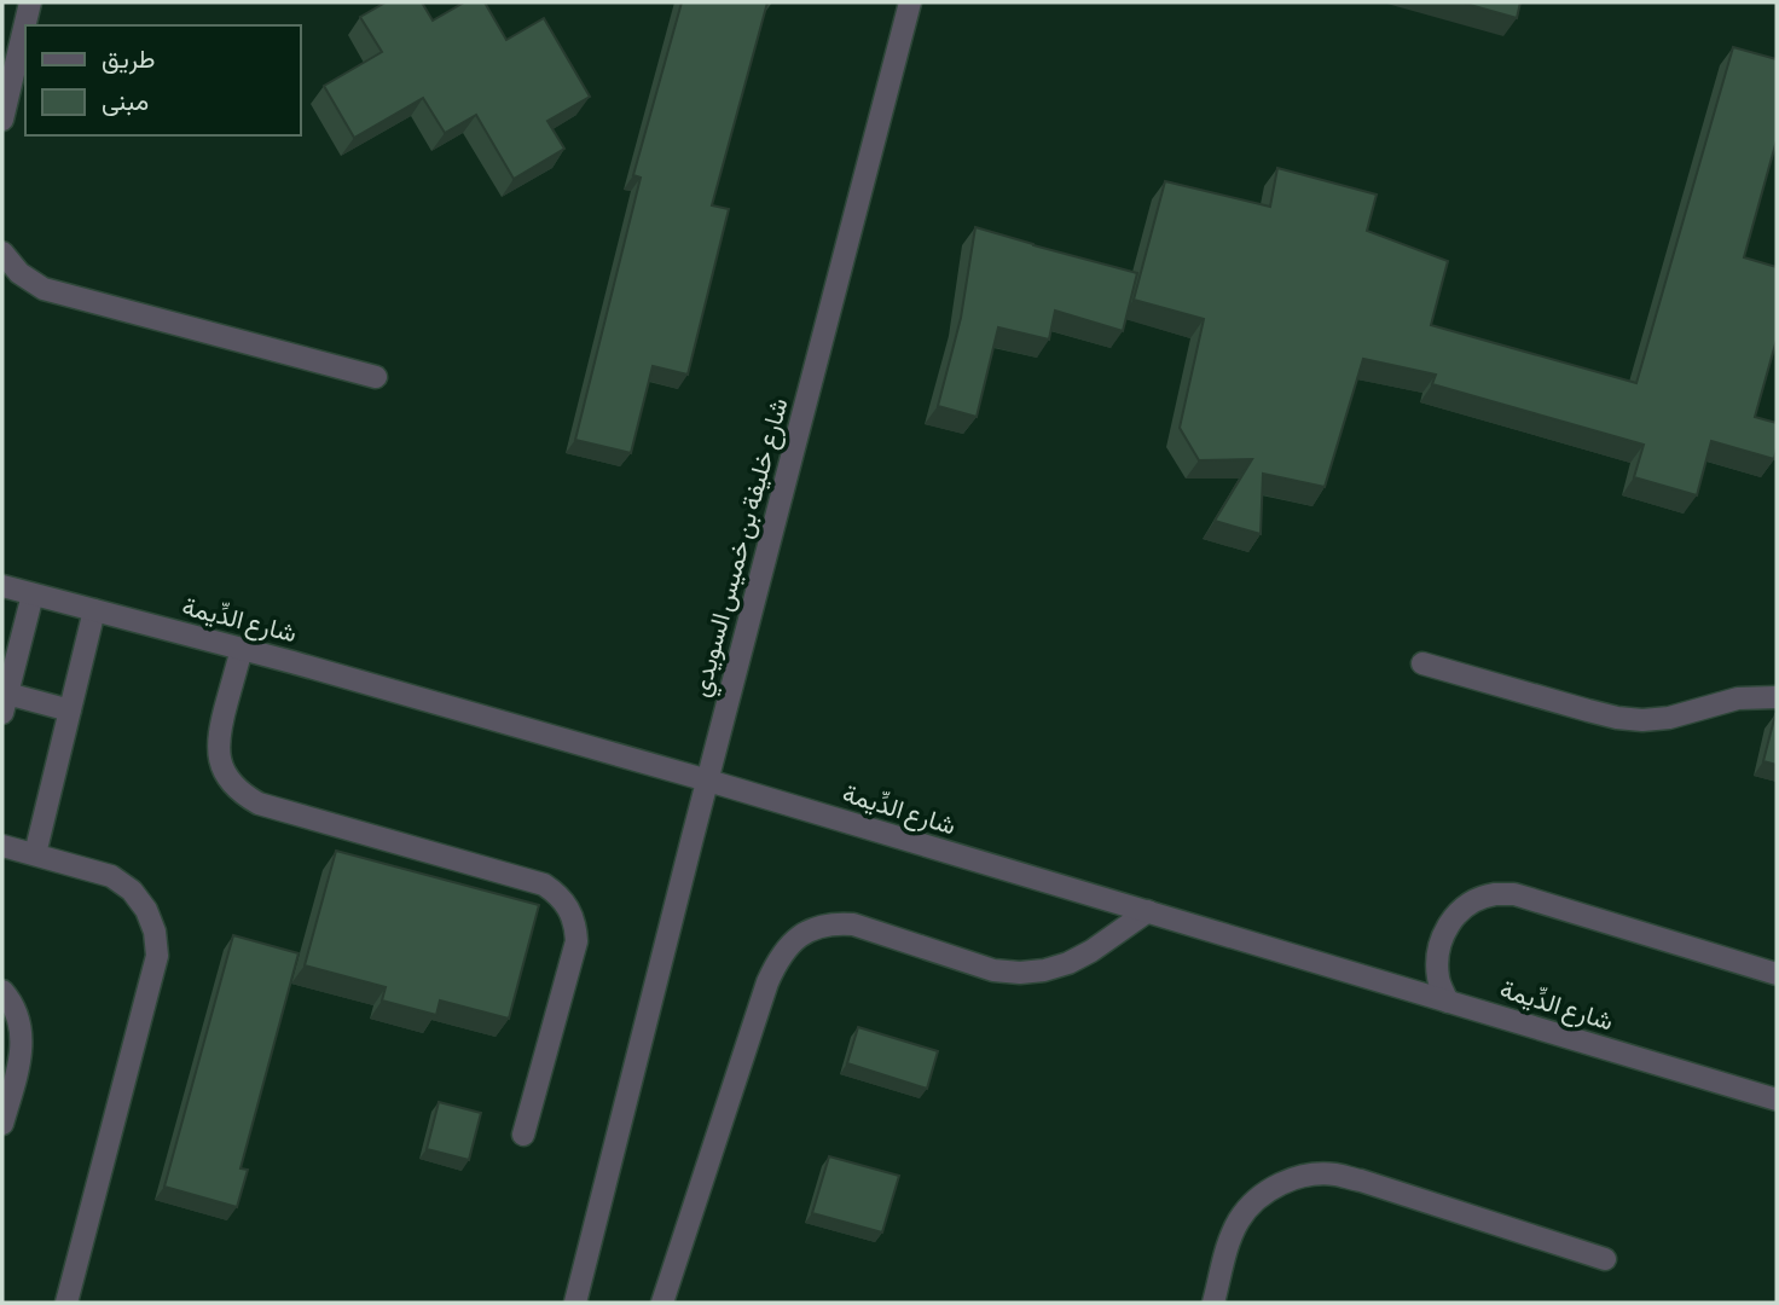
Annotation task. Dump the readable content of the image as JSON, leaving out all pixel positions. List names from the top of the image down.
{
  "streets": {
    "street": ["شارع خليفة بن خميس السويدي", "شارع الدِّيمة"]
  },
  "crossings": [
    ["شارع خليفة بن خميس السويدي", "شارع الدِّيمة"]
  ],
  "legend": ["طريق", "مبنى"]
}
